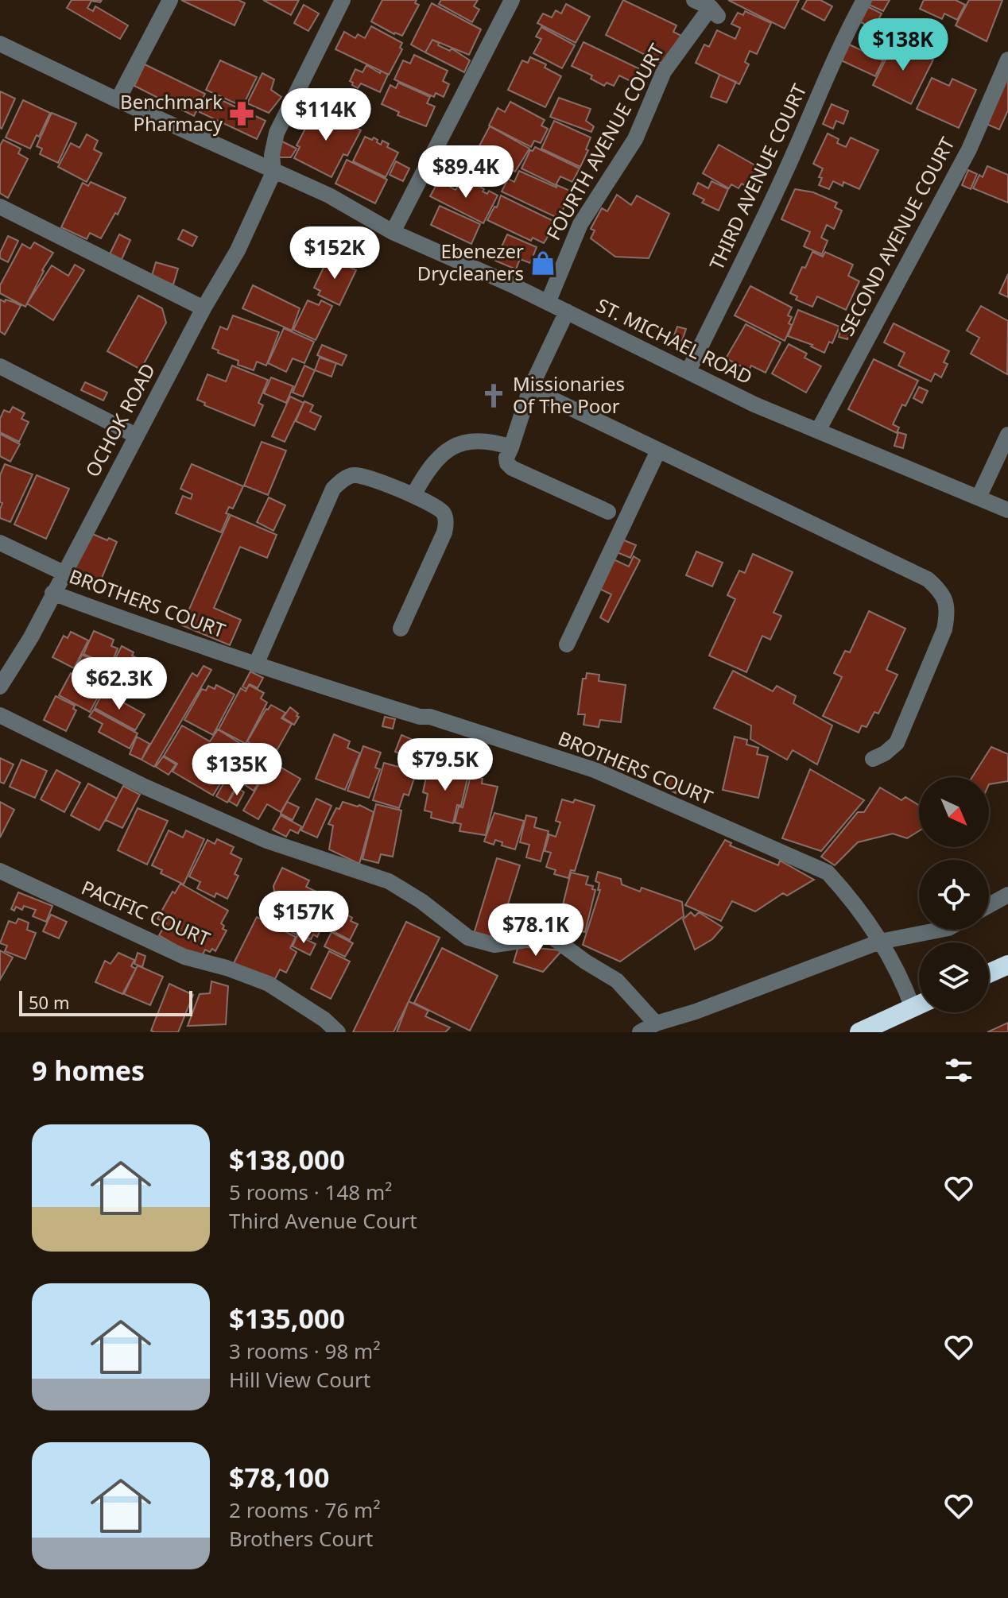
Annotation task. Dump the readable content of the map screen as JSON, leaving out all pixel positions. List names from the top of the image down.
{
  "streets": {
    "street": [
      "FOURTH AVENUE COURT",
      "THIRD AVENUE COURT",
      "SECOND AVENUE COURT",
      "ST. MICHAEL ROAD",
      "OCHOK ROAD",
      "BROTHERS COURT",
      "PACIFIC COURT"
    ]
  },
  "crossings": [
    ["FOURTH AVENUE COURT", "ST. MICHAEL ROAD"],
    ["THIRD AVENUE COURT", "ST. MICHAEL ROAD"],
    ["SECOND AVENUE COURT", "ST. MICHAEL ROAD"],
    ["ST. MICHAEL ROAD", "OCHOK ROAD"],
    ["OCHOK ROAD", "BROTHERS COURT"]
  ],
  "places": {
    "pharmacy": ["Benchmark Pharmacy"],
    "shop": ["Ebenezer Drycleaners"],
    "church": ["Missionaries Of The Poor"]
  },
  "scale_bar": "50 m",
  "north": "bottom right",
  "page": {
    "price": [
      "$138K",
      "$114K",
      "$89.4K",
      "$152K",
      "$62.3K",
      "$79.5K",
      "$135K",
      "$157K",
      "$78.1K"
    ],
    "scale": "50 m",
    "heading": "9 homes",
    "list": [
      {
        "name": "$138,000",
        "note": "5 rooms · 148 m² · Third Avenue Court"
      },
      {
        "name": "$135,000",
        "note": "3 rooms · 98 m² · Hill View Court"
      },
      {
        "name": "$78,100",
        "note": "2 rooms · 76 m² · Brothers Court"
      }
    ]
  }
}
